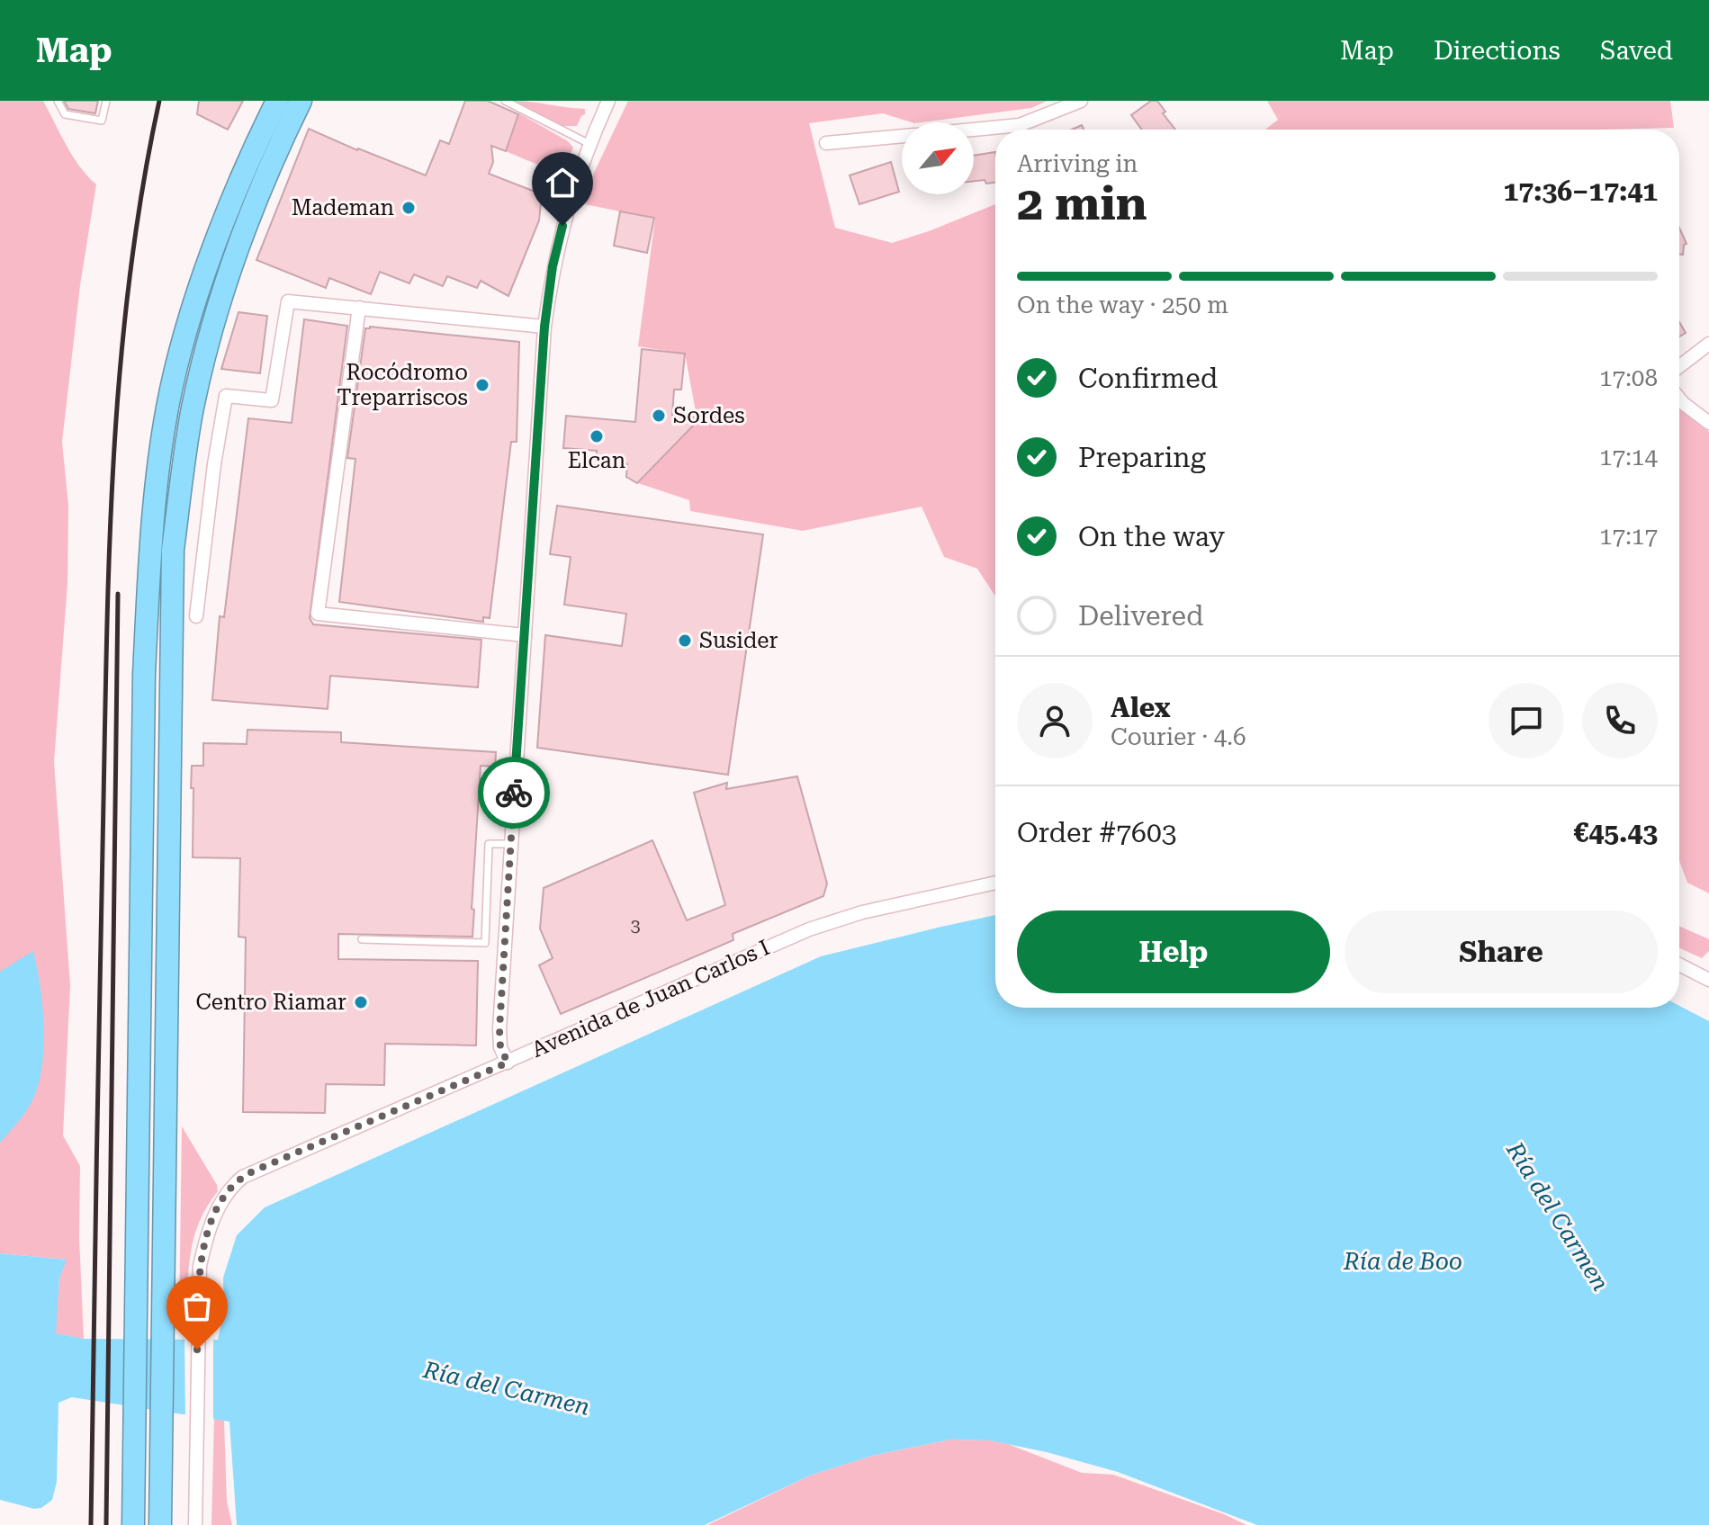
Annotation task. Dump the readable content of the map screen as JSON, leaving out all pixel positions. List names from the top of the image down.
{
  "streets": {
    "street": ["Avenida de Juan Carlos I"]
  },
  "water": ["Ría del Carmen", "Ría de Boo"],
  "places": [
    "Mademan",
    "Rocódromo Treparriscos",
    "Sordes",
    "Elcan",
    "Susider",
    "Centro Riamar"
  ],
  "house_numbers": ["3"],
  "north": "top right",
  "page": {
    "header": "Map",
    "nav": ["Map", "Directions", "Saved"],
    "heading": ["2 min", "Arriving in", "17:36–17:41"],
    "panel": [
      "Alex",
      "Courier · 4.6",
      "Order #7603",
      "€45.43"
    ],
    "bar": "On the way · 250 m",
    "list": [
      ["Confirmed", "17:08"],
      ["Preparing", "17:14"],
      ["On the way", "17:17"],
      "Delivered"
    ],
    "buttons": ["Help", "Share"]
  }
}
